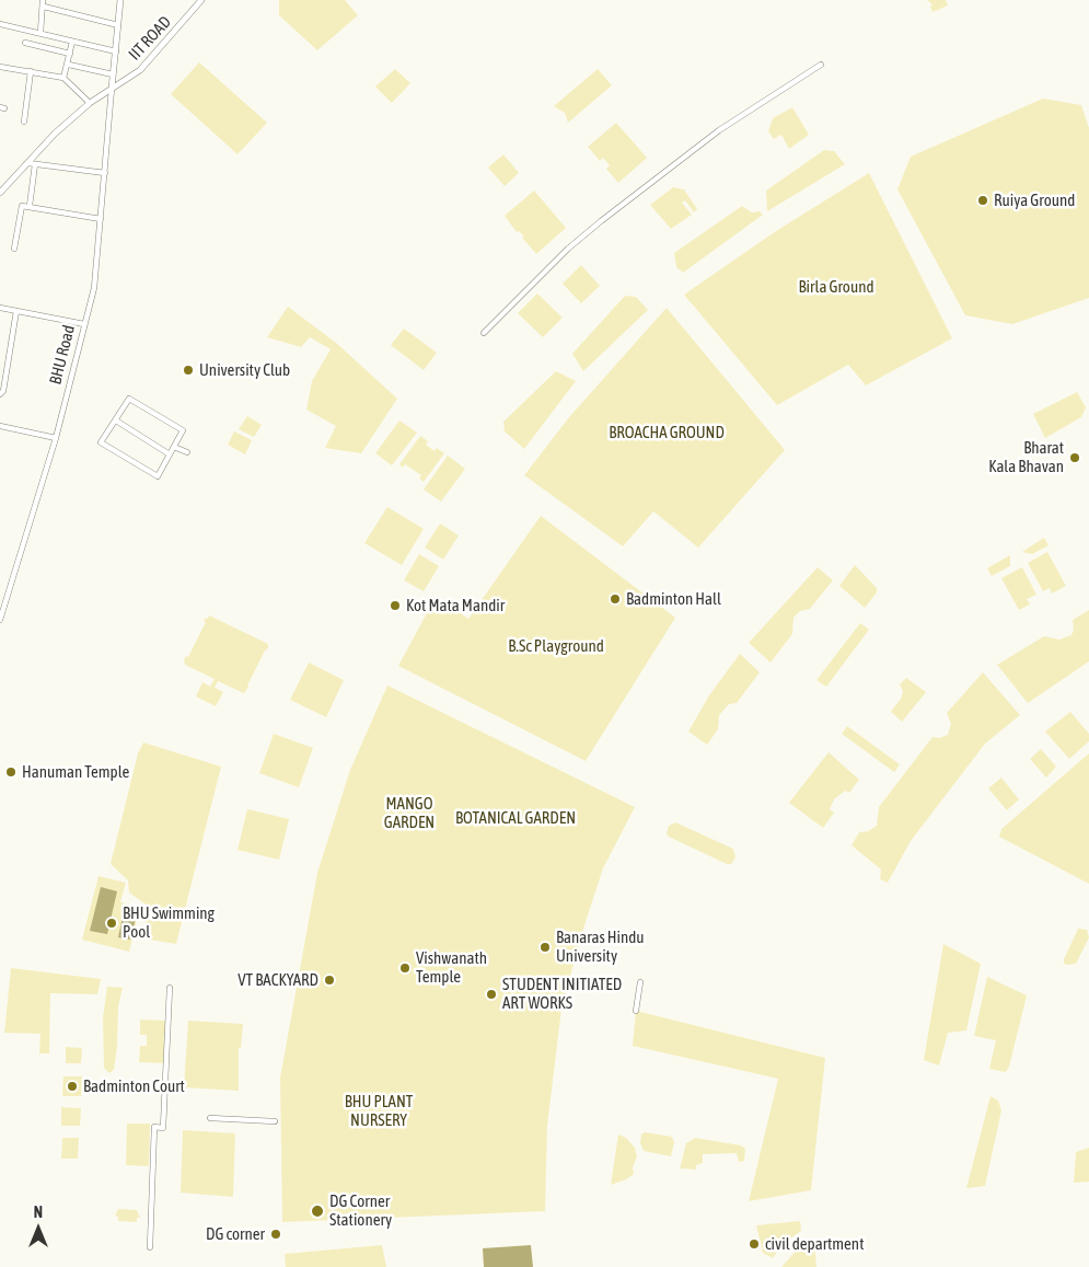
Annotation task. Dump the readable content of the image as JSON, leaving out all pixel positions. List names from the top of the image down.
{
  "streets": {
    "street": ["IIT ROAD", "BHU Road"]
  },
  "crossings": [
    ["IIT ROAD", "BHU Road"]
  ],
  "parks": [
    "Birla Ground",
    "BROACHA GROUND",
    "B.Sc Playground",
    "MANGO GARDEN",
    "BOTANICAL GARDEN",
    "BHU PLANT NURSERY"
  ],
  "places": [
    "Ruiya Ground",
    "University Club",
    "Bharat Kala Bhavan",
    "Badminton Hall",
    "Kot Mata Mandir",
    "Hanuman Temple",
    "BHU Swimming Pool",
    "Banaras Hindu University",
    "Vishwanath Temple",
    "VT BACKYARD",
    "STUDENT INITIATED ART WORKS",
    "Badminton Court",
    "DG Corner Stationery",
    "DG corner",
    "civil department"
  ],
  "north": "top"
}
